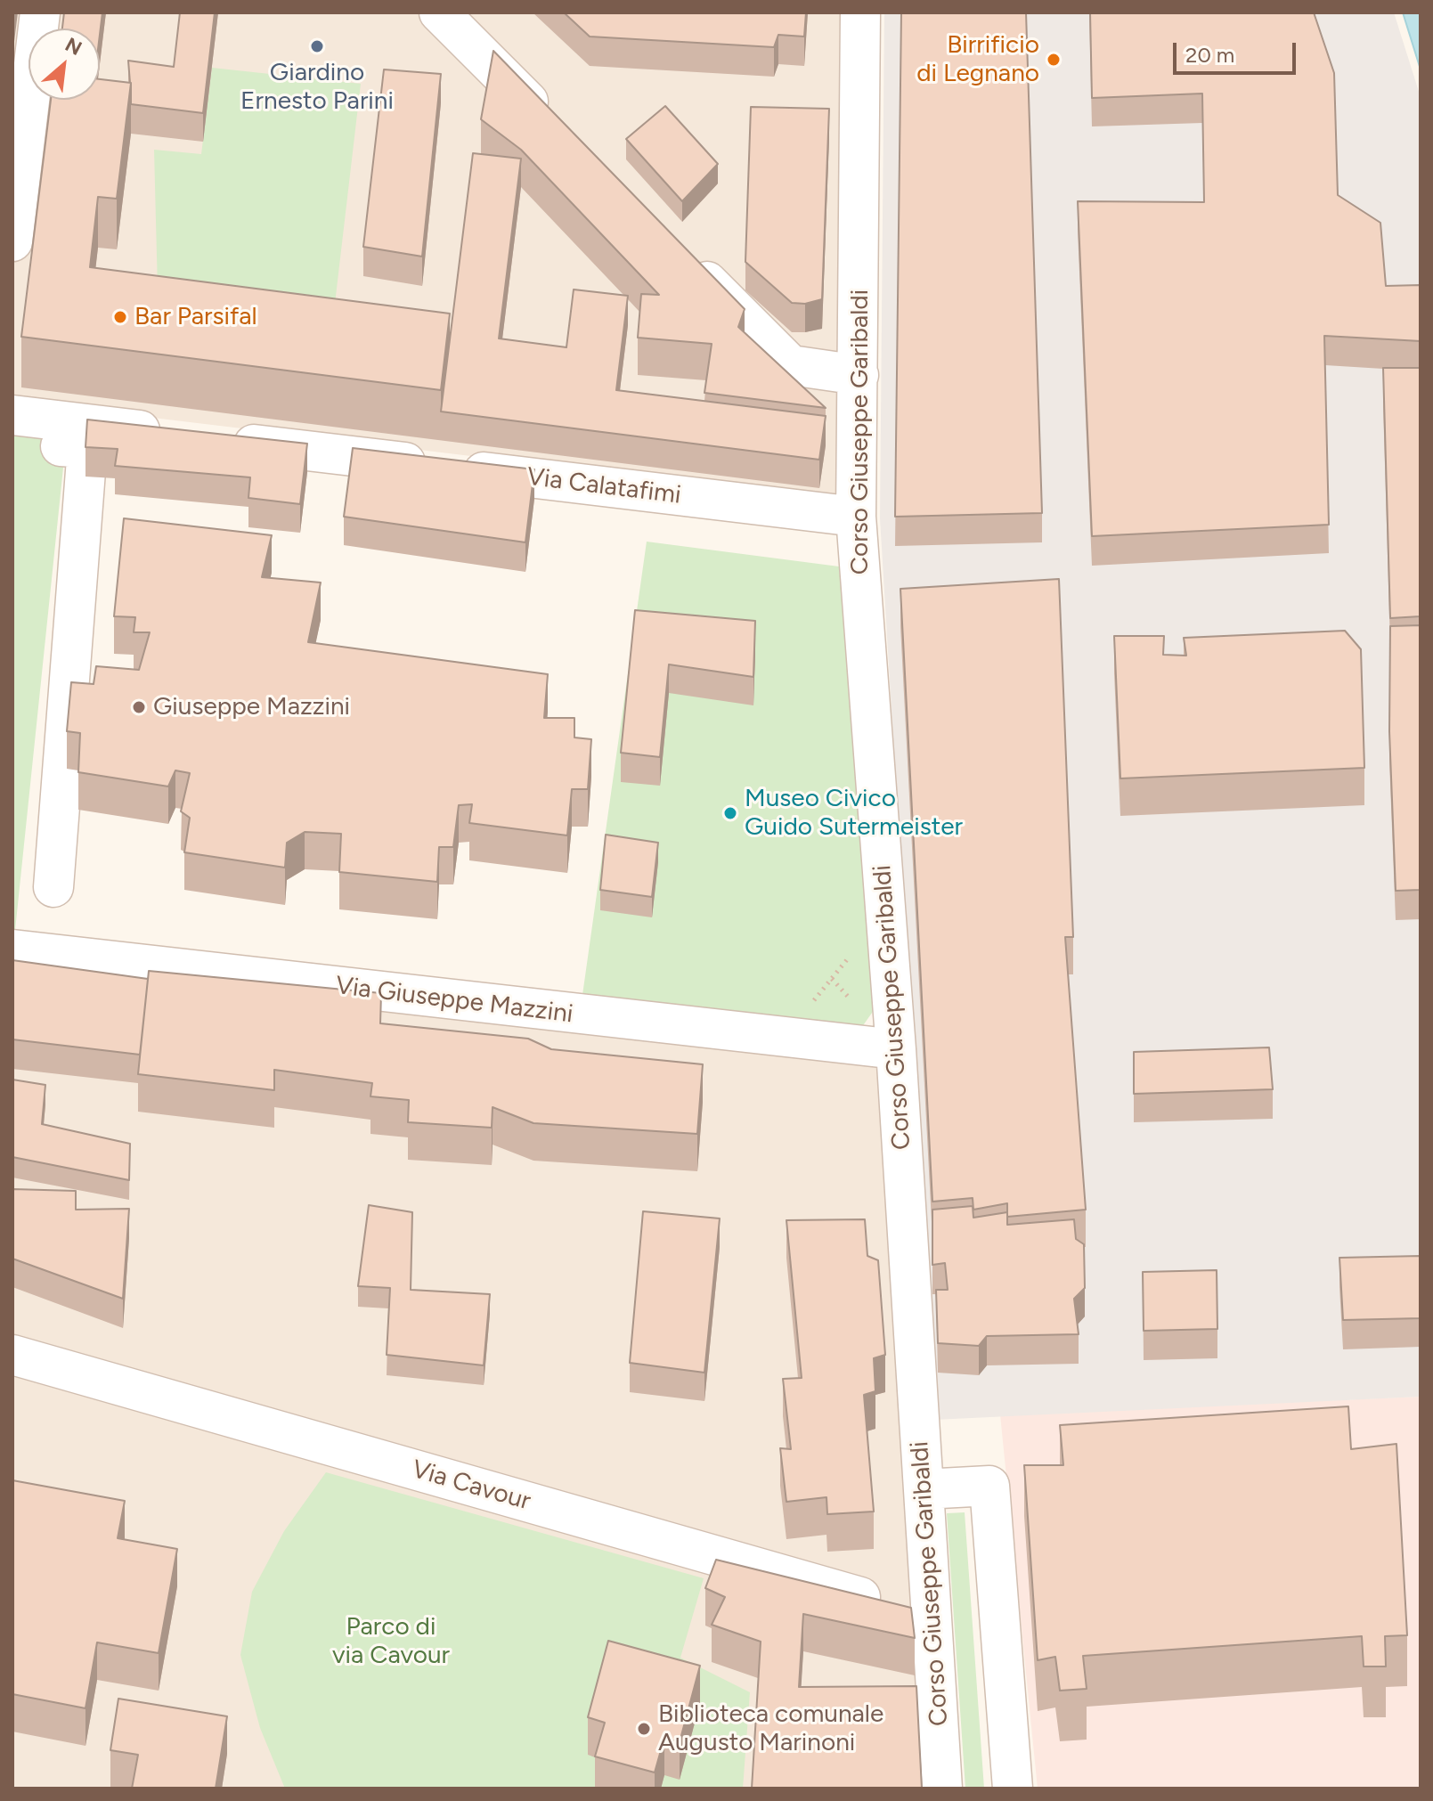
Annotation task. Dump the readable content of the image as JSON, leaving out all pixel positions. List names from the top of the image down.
{
  "streets": {
    "street": [
      "Corso Giuseppe Garibaldi",
      "Via Calatafimi",
      "Via Giuseppe Mazzini",
      "Via Cavour"
    ]
  },
  "crossings": [
    ["Corso Giuseppe Garibaldi", "Via Calatafimi"],
    ["Corso Giuseppe Garibaldi", "Via Giuseppe Mazzini"],
    ["Corso Giuseppe Garibaldi", "Via Cavour"]
  ],
  "parks": ["Parco di via Cavour"],
  "places": [
    "Giardino Ernesto Parini",
    "Birrificio di Legnano",
    "Bar Parsifal",
    "Giuseppe Mazzini",
    "Museo Civico Guido Sutermeister",
    "Biblioteca comunale Augusto Marinoni"
  ],
  "scale_bar": "20 m",
  "north": "top right"
}
